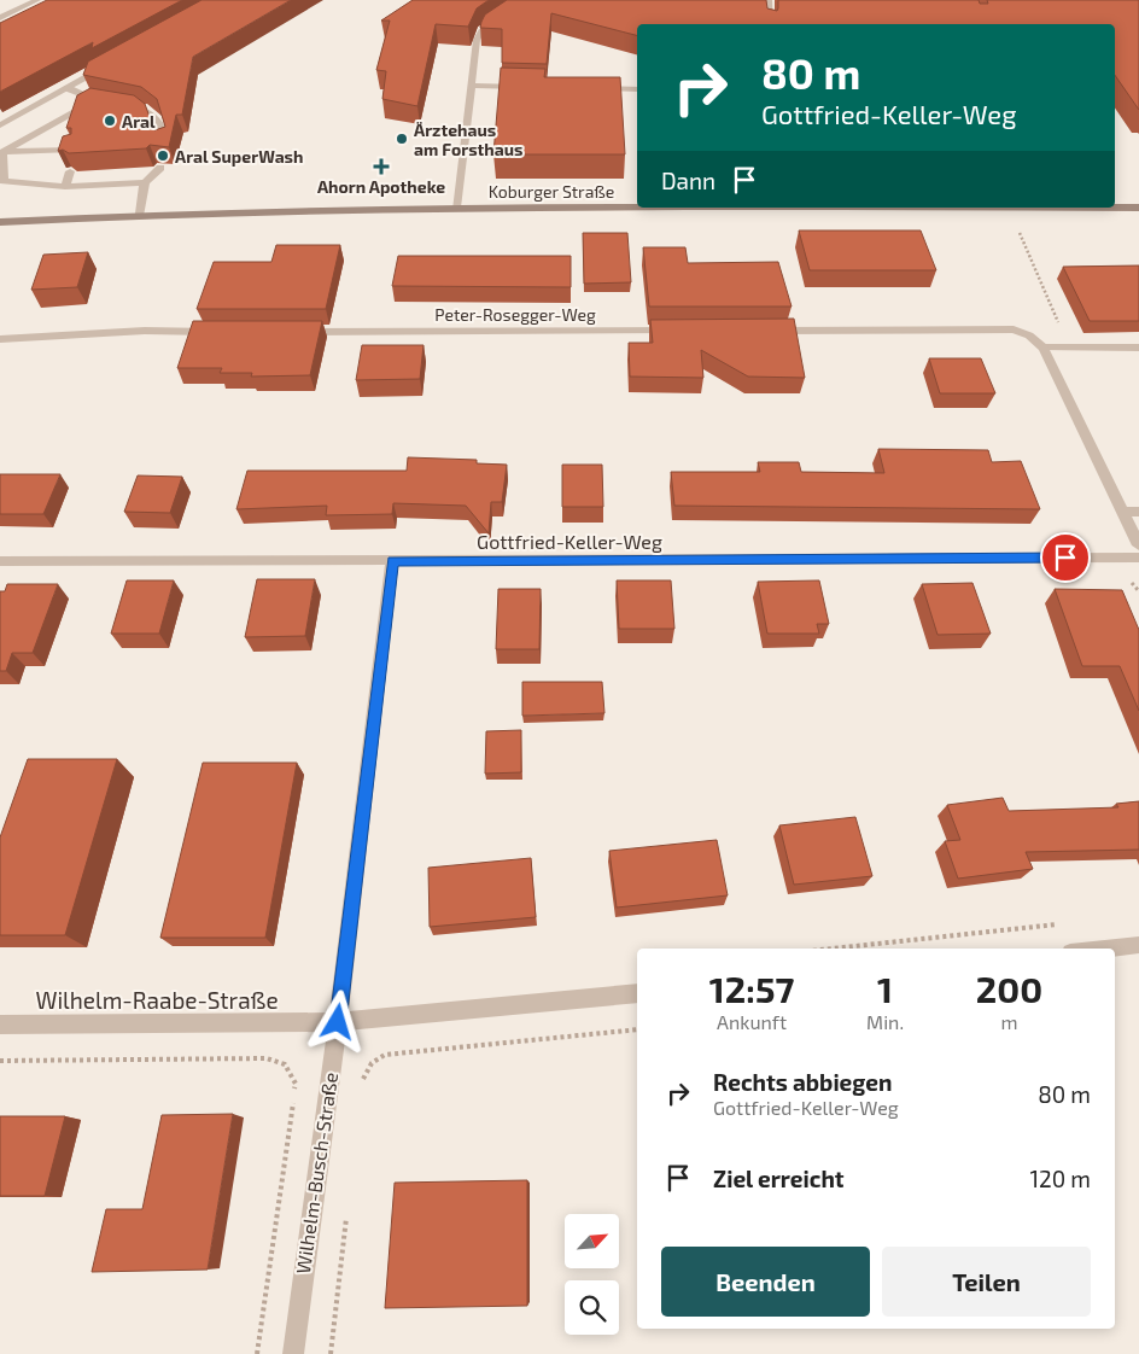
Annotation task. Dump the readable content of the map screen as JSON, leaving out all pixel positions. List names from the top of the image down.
{
  "streets": {
    "main road": ["Koburger Straße"],
    "street": [
      "Peter-Rosegger-Weg",
      "Gottfried-Keller-Weg",
      "Wilhelm-Raabe-Straße",
      "Wilhelm-Busch-Straße"
    ]
  },
  "crossings": [
    ["Gottfried-Keller-Weg", "Wilhelm-Busch-Straße"],
    ["Wilhelm-Raabe-Straße", "Wilhelm-Busch-Straße"]
  ],
  "places": {
    "other": ["Aral", "Ärztehaus am Forsthaus", "Aral SuperWash"],
    "health": ["Ahorn Apotheke"]
  },
  "north": "top right",
  "page": {
    "turn": ["80 m", "Gottfried-Keller-Weg"],
    "then": "Dann",
    "eta": [
      "12:57",
      "Ankunft",
      "1",
      "Min.",
      "200",
      "m"
    ],
    "list": [
      {
        "name": "Rechts abbiegen",
        "note": "Gottfried-Keller-Weg",
        "value": "80 m"
      },
      {
        "name": "Ziel erreicht",
        "value": "120 m"
      }
    ],
    "buttons": ["Beenden", "Teilen"]
  }
}
